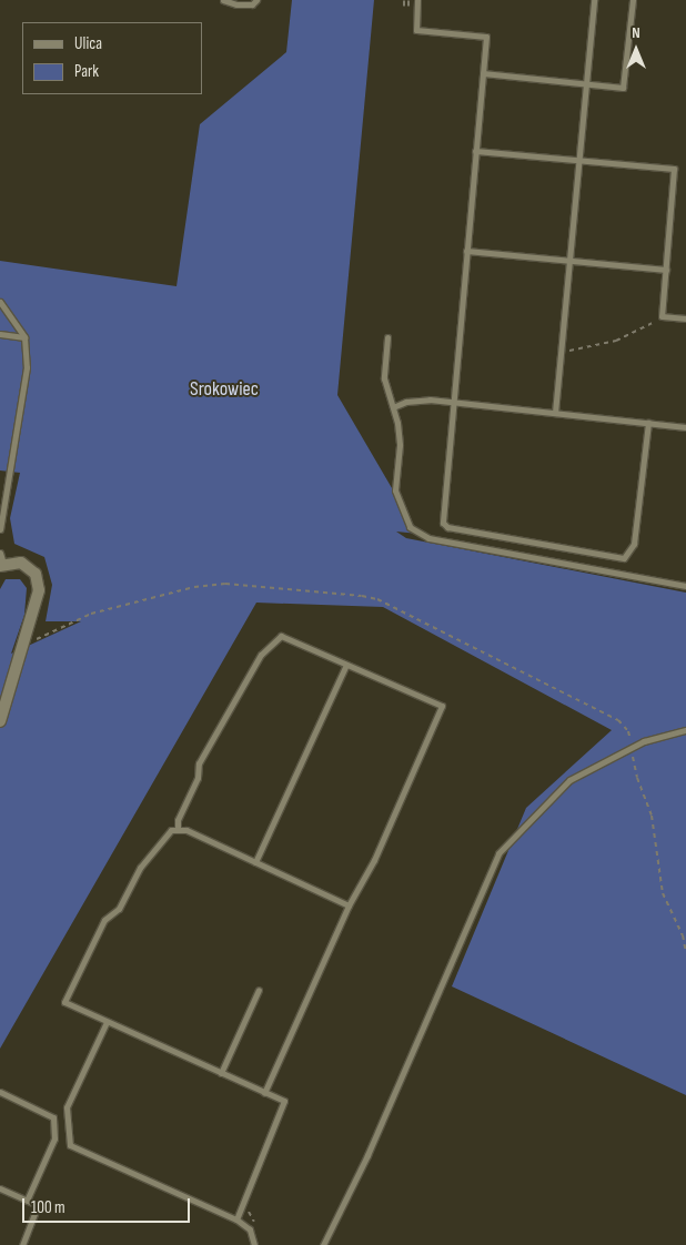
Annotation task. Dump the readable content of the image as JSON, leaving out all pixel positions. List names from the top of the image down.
{
  "parks": ["Srokowiec"],
  "legend": ["Ulica", "Park"],
  "scale_bar": "100 m",
  "north": "top"
}
